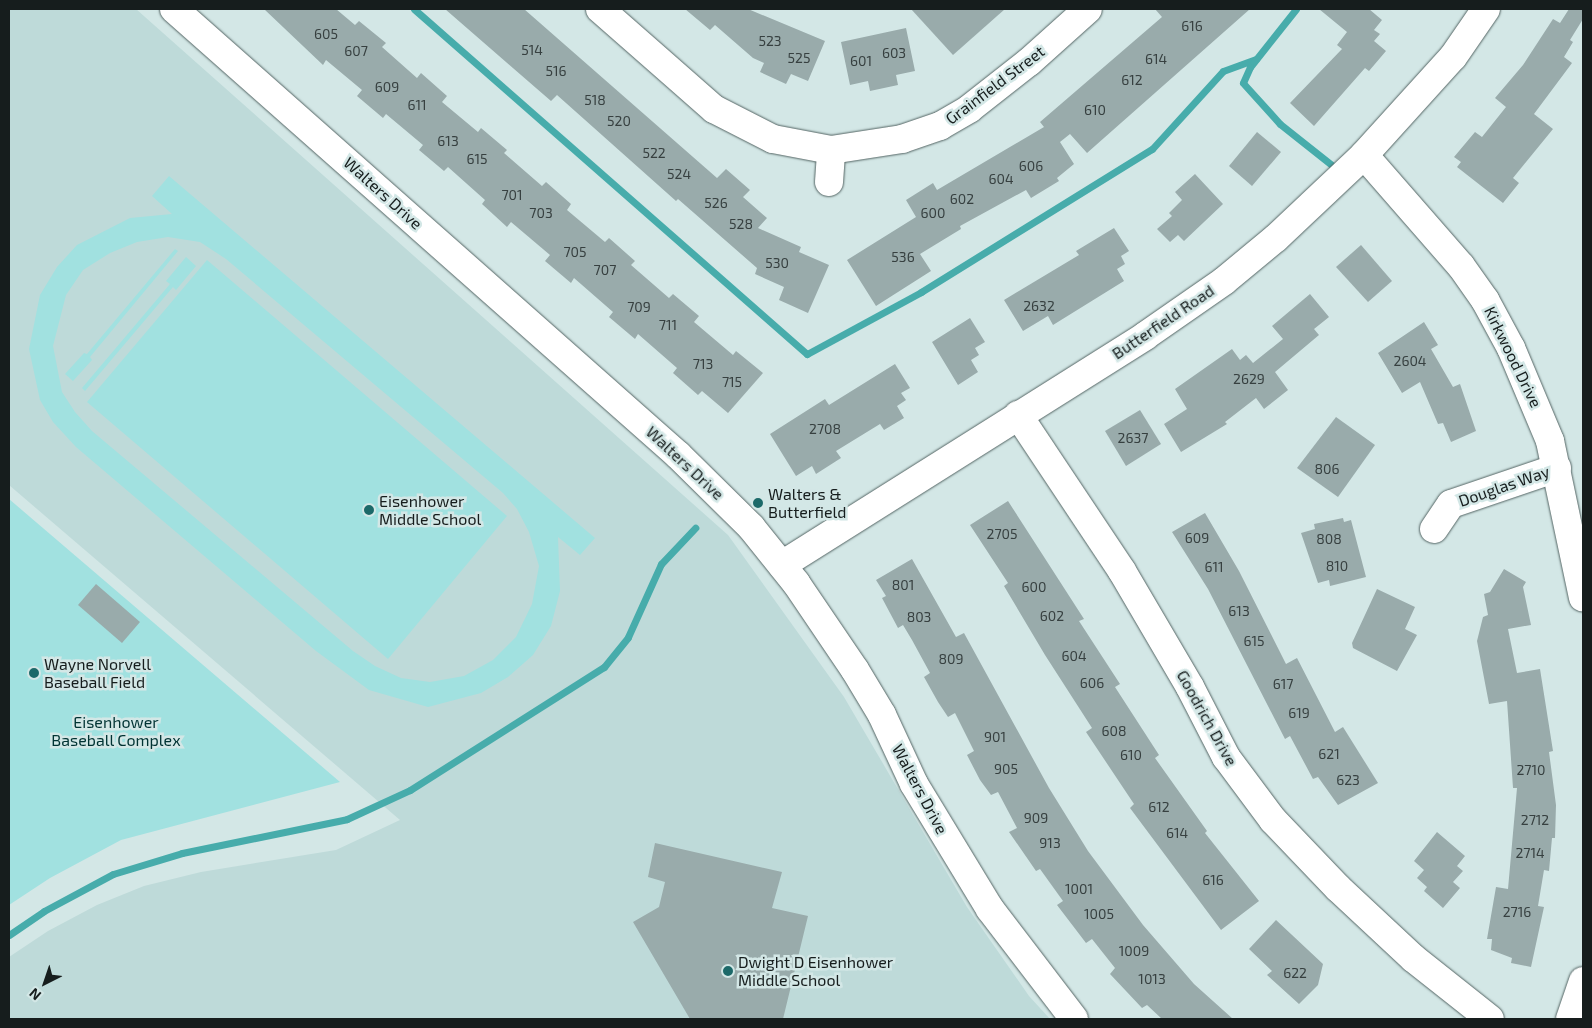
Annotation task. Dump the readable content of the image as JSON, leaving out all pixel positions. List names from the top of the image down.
{
  "streets": {
    "street": [
      "Grainfield Street",
      "Walters Drive",
      "Butterfield Road",
      "Kirkwood Drive",
      "Douglas Way",
      "Goodrich Drive"
    ]
  },
  "crossings": [
    ["Walters Drive", "Butterfield Road"],
    ["Butterfield Road", "Kirkwood Drive"],
    ["Butterfield Road", "Goodrich Drive"],
    ["Kirkwood Drive", "Douglas Way"]
  ],
  "parks": ["Eisenhower Baseball Complex"],
  "places": [
    "Walters & Butterfield",
    "Eisenhower Middle School",
    "Wayne Norvell Baseball Field",
    "Dwight D Eisenhower Middle School"
  ],
  "house_numbers": [
    "616",
    "605",
    "523",
    "514",
    "607",
    "603",
    "525",
    "614",
    "601",
    "516",
    "612",
    "609",
    "518",
    "611",
    "610",
    "520",
    "613",
    "522",
    "615",
    "606",
    "524",
    "604",
    "701",
    "602",
    "526",
    "703",
    "600",
    "528",
    "705",
    "536",
    "530",
    "707",
    "2632",
    "709",
    "711",
    "2604",
    "713",
    "2629",
    "715",
    "2708",
    "2637",
    "806",
    "2705",
    "609",
    "808",
    "810",
    "611",
    "801",
    "600",
    "613",
    "602",
    "803",
    "615",
    "604",
    "809",
    "606",
    "617",
    "619",
    "608",
    "901",
    "621",
    "610",
    "905",
    "2710",
    "623",
    "612",
    "909",
    "2712",
    "614",
    "913",
    "2714",
    "616",
    "1001",
    "2716",
    "1005",
    "1009",
    "622",
    "1013"
  ],
  "north": "bottom left"
}
